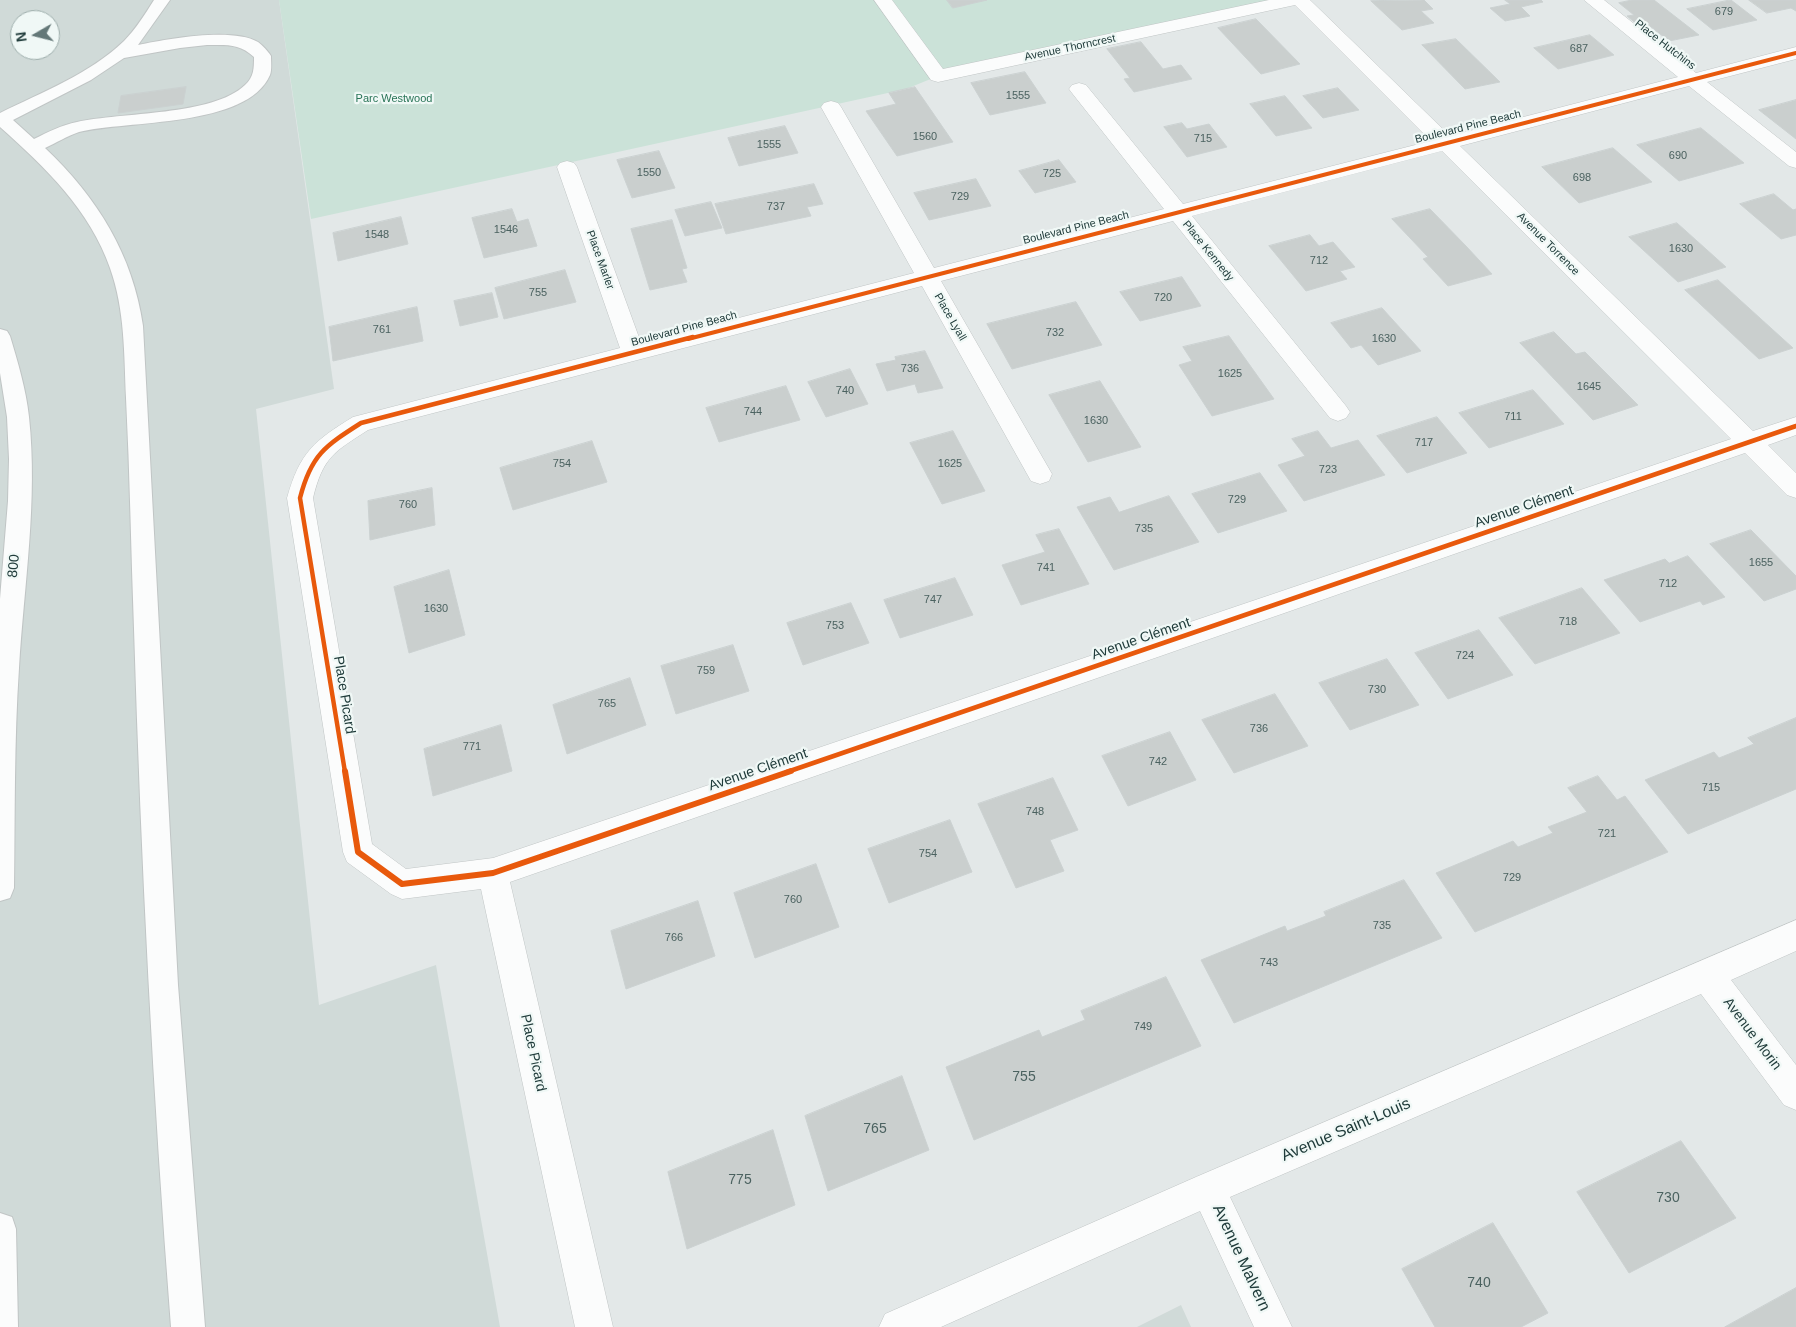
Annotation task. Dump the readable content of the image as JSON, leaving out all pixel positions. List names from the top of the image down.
{
  "streets": {
    "street": [
      "Place Hutchins",
      "Avenue Thorncrest",
      "Boulevard Pine Beach",
      "Avenue Torrence",
      "Place Kennedy",
      "Place Marler",
      "Place Lyall",
      "Avenue Clément",
      "Place Picard",
      "Avenue Morin",
      "Avenue Saint-Louis",
      "Avenue Malvern"
    ],
    "lane": ["800"]
  },
  "crossings": [
    ["Place Hutchins", "Boulevard Pine Beach"],
    ["Boulevard Pine Beach", "Avenue Torrence"],
    ["Boulevard Pine Beach", "Place Kennedy"],
    ["Boulevard Pine Beach", "Place Marler"],
    ["Boulevard Pine Beach", "Place Lyall"],
    ["Boulevard Pine Beach", "Place Picard"],
    ["Avenue Torrence", "Avenue Clément"],
    ["Avenue Clément", "Place Picard"],
    ["Avenue Morin", "Avenue Saint-Louis"],
    ["Avenue Saint-Louis", "Avenue Malvern"]
  ],
  "parks": ["Parc Westwood"],
  "house_numbers": [
    "679",
    "687",
    "1555",
    "1560",
    "715",
    "1555",
    "690",
    "1550",
    "725",
    "698",
    "729",
    "737",
    "1546",
    "1548",
    "1630",
    "712",
    "755",
    "720",
    "761",
    "732",
    "1630",
    "736",
    "1625",
    "1645",
    "740",
    "744",
    "711",
    "1630",
    "717",
    "754",
    "1625",
    "723",
    "729",
    "760",
    "735",
    "1655",
    "741",
    "712",
    "747",
    "1630",
    "718",
    "753",
    "724",
    "759",
    "730",
    "765",
    "736",
    "771",
    "742",
    "715",
    "748",
    "721",
    "754",
    "729",
    "760",
    "735",
    "766",
    "743",
    "749",
    "755",
    "765",
    "775",
    "730",
    "740"
  ],
  "north": "left"
}
